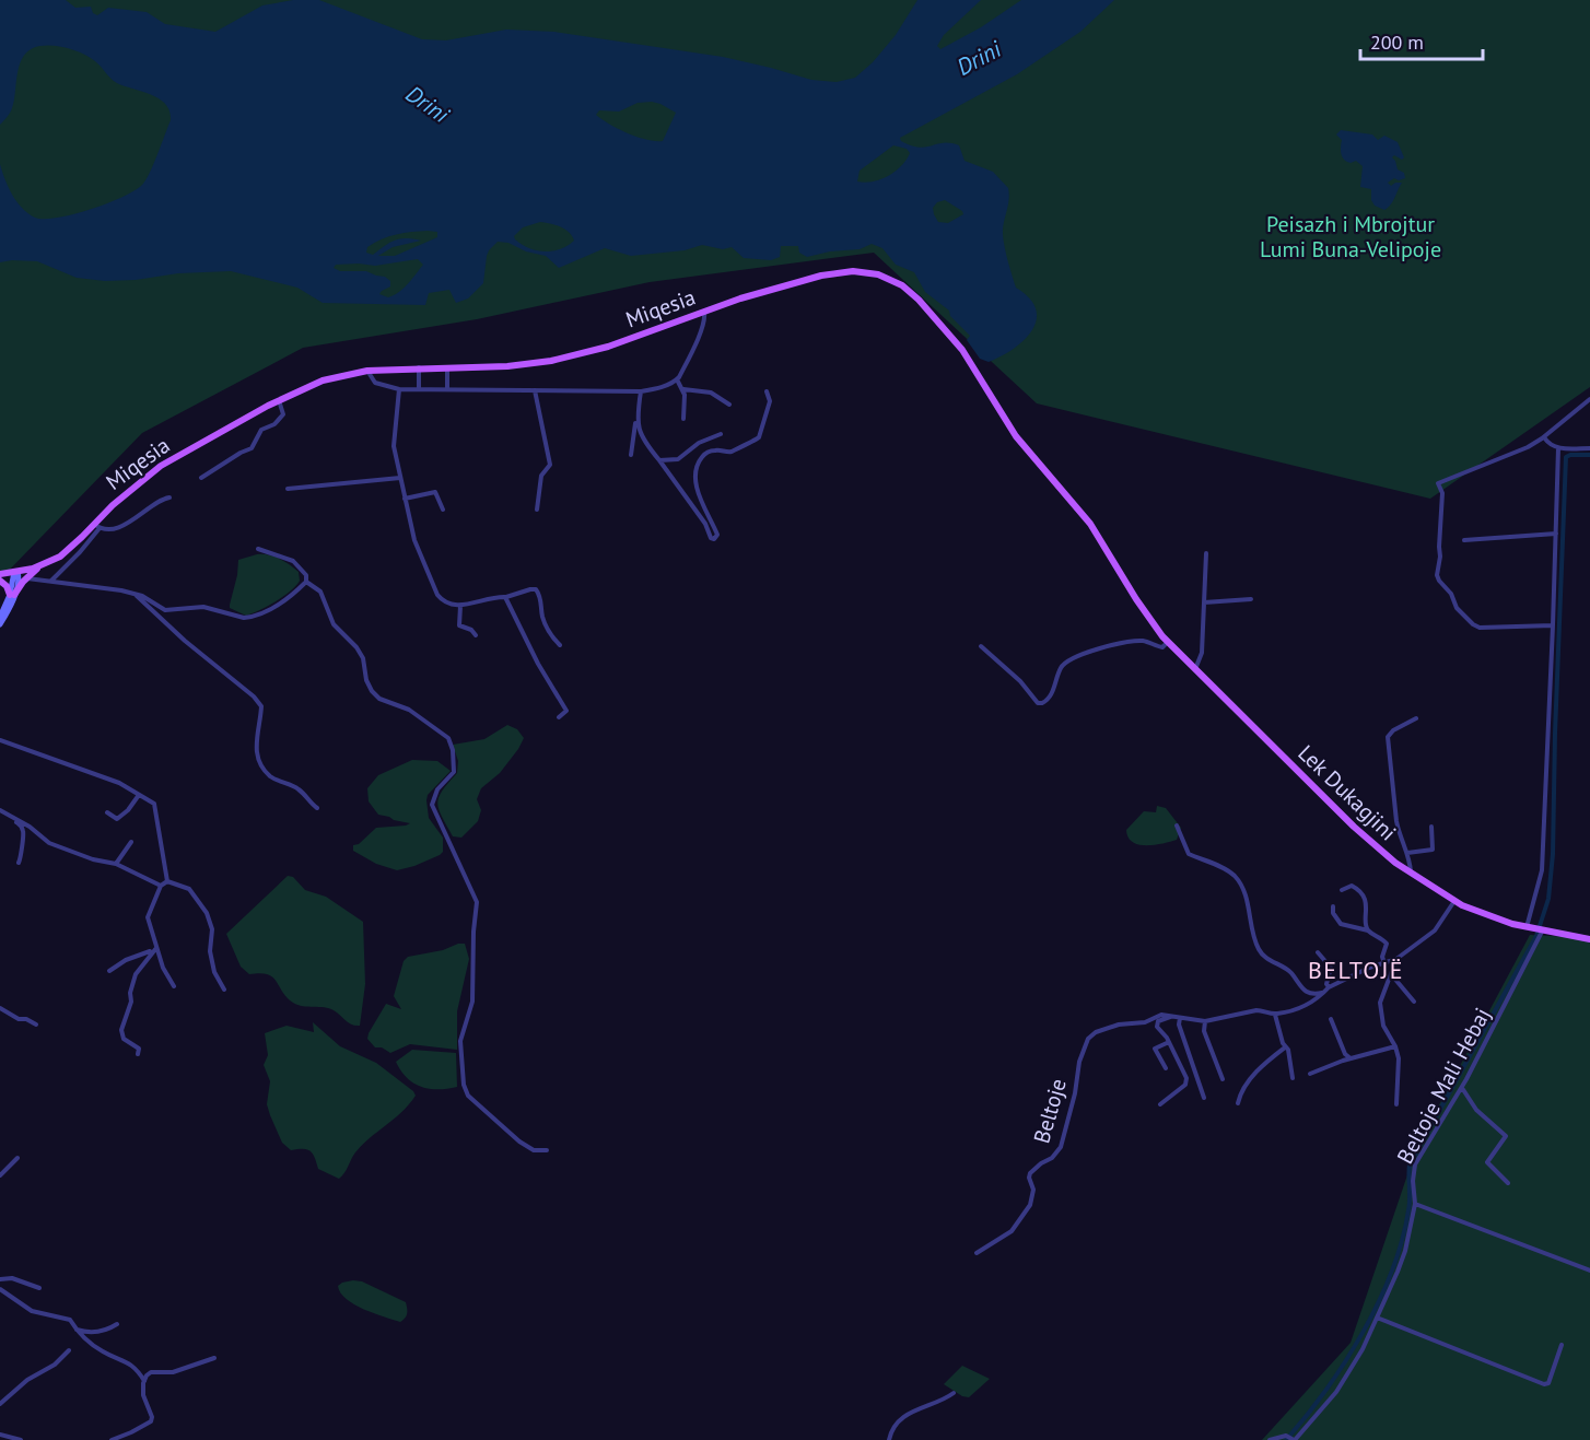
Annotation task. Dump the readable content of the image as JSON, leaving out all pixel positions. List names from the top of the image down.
{
  "streets": {
    "main road": ["Miqesia", "Lek Dukagjini"],
    "street": ["Beltoje Mali Hebaj", "Beltoje"]
  },
  "crossings": [
    ["Miqesia", "Lek Dukagjini"],
    ["Lek Dukagjini", "Beltoje Mali Hebaj"]
  ],
  "districts": ["BELTOJË"],
  "water": ["Drini"],
  "parks": ["Peisazh i Mbrojtur Lumi Buna-Velipoje"],
  "scale_bar": "200 m"
}
